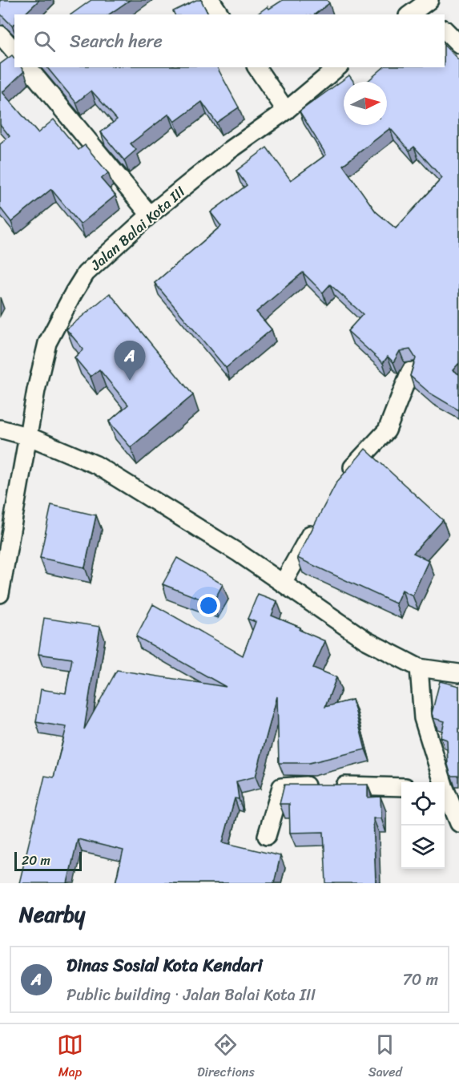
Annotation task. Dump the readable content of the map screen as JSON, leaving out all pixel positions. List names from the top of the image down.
{
  "streets": {
    "street": ["Jalan Balai Kota III"]
  },
  "scale_bar": "20 m",
  "north": "right",
  "page": {
    "search": "Search here",
    "pins": "A",
    "scale": "20 m",
    "heading": "Nearby",
    "list": [
      {
        "mark": "A",
        "name": "Dinas Sosial Kota Kendari",
        "note": "Public building · Jalan Balai Kota III",
        "value": "70 m"
      }
    ],
    "nav": ["Map", "Directions", "Saved"]
  }
}
